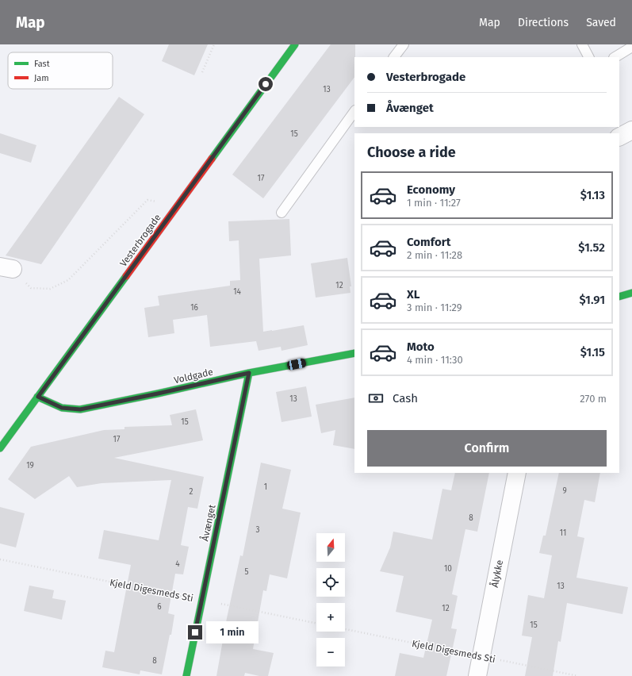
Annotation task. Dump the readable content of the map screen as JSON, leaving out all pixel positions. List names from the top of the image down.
{
  "streets": {
    "street": [
      "Vesterbrogade",
      "Voldgade",
      "Åvænget",
      "Ålykke"
    ],
    "path": ["Kjeld Digesmeds Sti"]
  },
  "crossings": [
    ["Vesterbrogade", "Voldgade"],
    ["Voldgade", "Åvænget"],
    ["Åvænget", "Kjeld Digesmeds Sti"],
    ["Ålykke", "Kjeld Digesmeds Sti"]
  ],
  "house_numbers": [
    "13",
    "15",
    "17",
    "12",
    "14",
    "16",
    "13",
    "15",
    "17",
    "19",
    "1",
    "9",
    "2",
    "8",
    "3",
    "11",
    "4",
    "10",
    "5",
    "13",
    "6",
    "12",
    "15",
    "8"
  ],
  "legend": ["Fast", "Jam"],
  "north": "top",
  "page": {
    "header": "Map",
    "nav": ["Map", "Directions", "Saved"],
    "banner": ["Vesterbrogade", "Åvænget"],
    "heading": "Choose a ride",
    "list": [
      {
        "name": "Economy",
        "note": "1 min · 11:27",
        "value": "$1.13"
      },
      {
        "name": "Comfort",
        "note": "2 min · 11:28",
        "value": "$1.52"
      },
      {
        "name": "XL",
        "note": "3 min · 11:29",
        "value": "$1.91"
      },
      {
        "name": "Moto",
        "note": "4 min · 11:30",
        "value": "$1.15"
      }
    ],
    "pay": ["Cash", "270 m"],
    "buttons": "Confirm",
    "map_buttons": ["+", "−"],
    "bubble": "1 min"
  }
}
